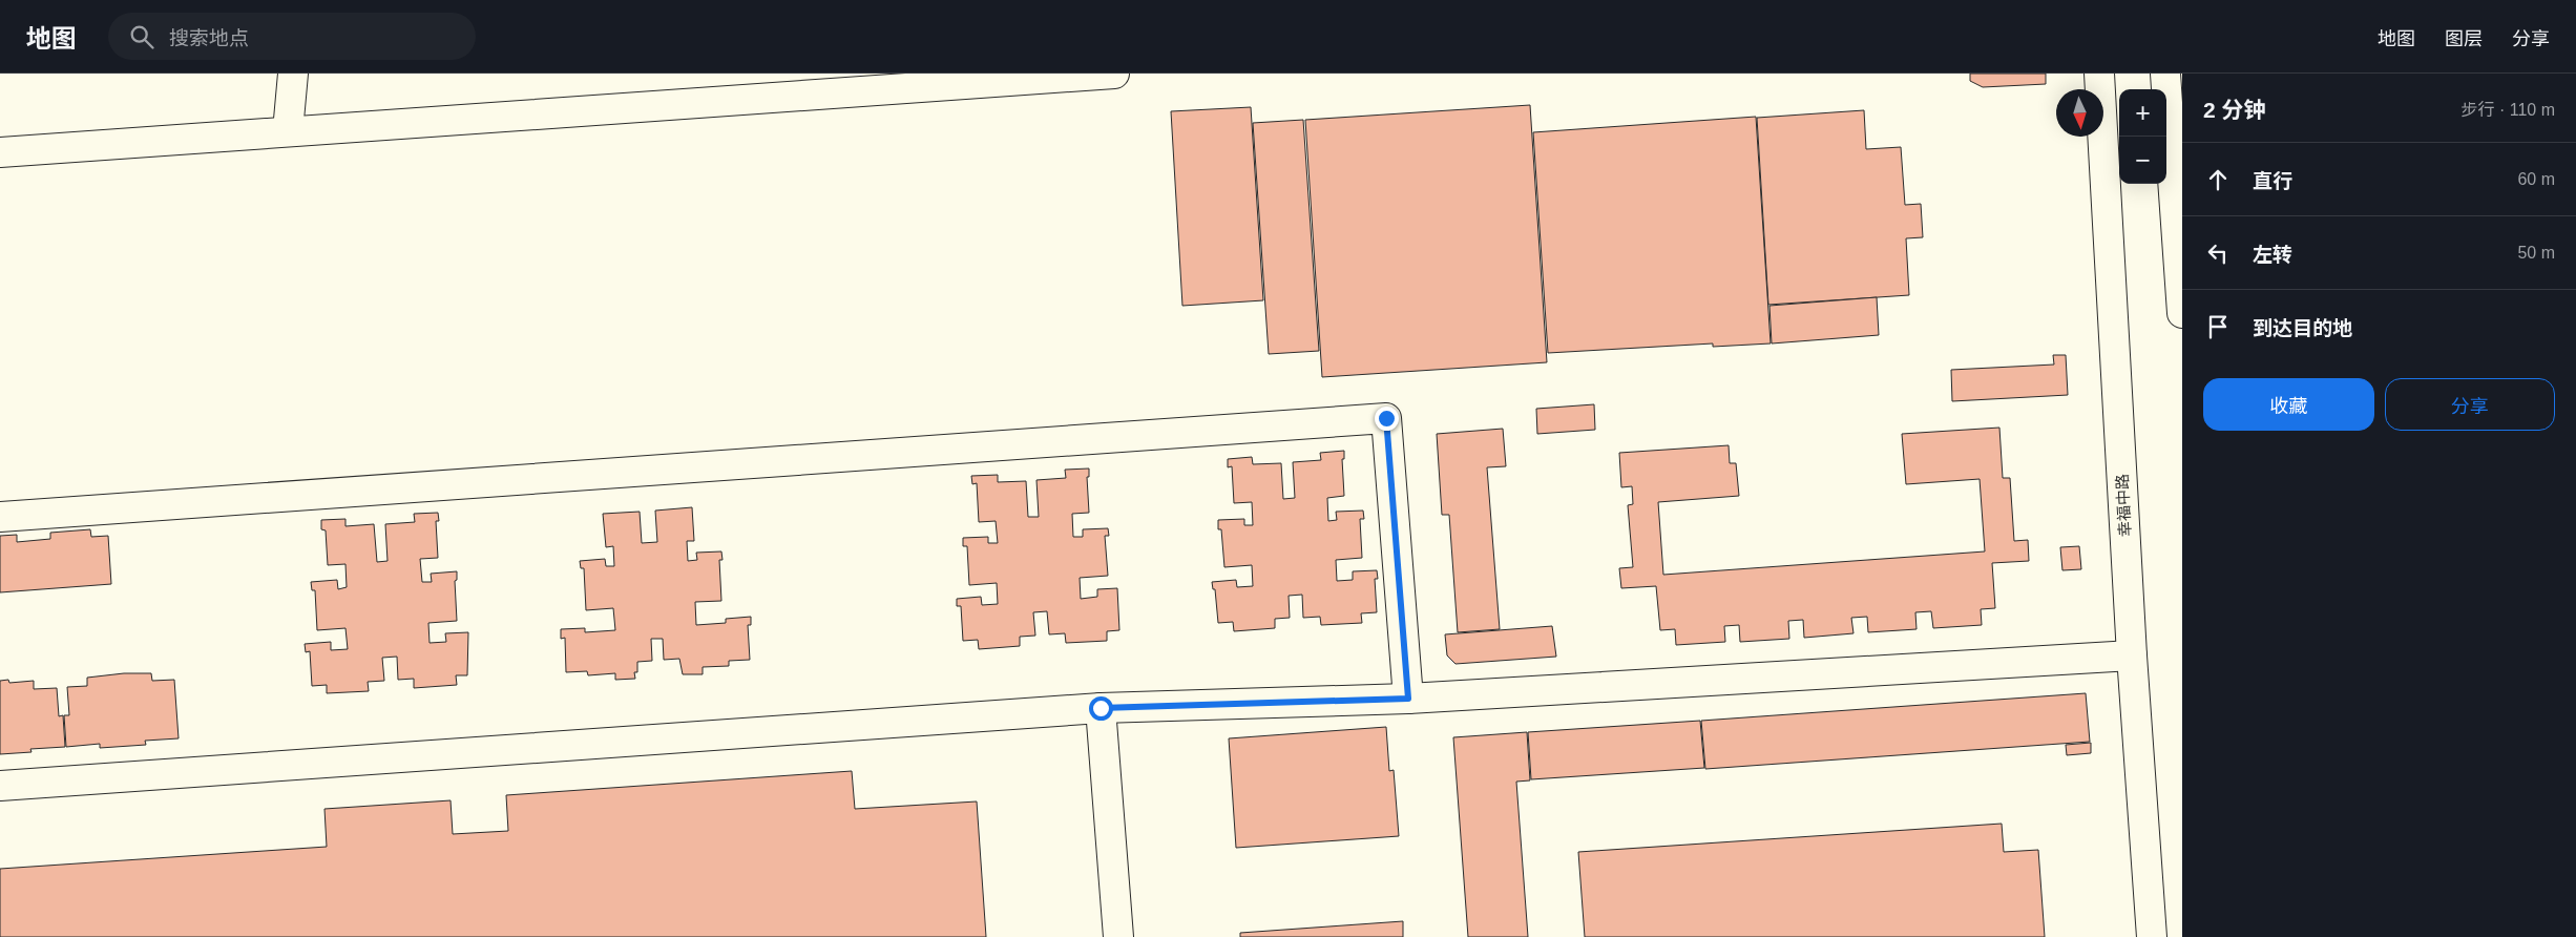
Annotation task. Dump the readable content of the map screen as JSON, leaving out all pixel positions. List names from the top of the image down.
{
  "streets": {
    "street": ["幸福中路"]
  },
  "north": "bottom",
  "page": {
    "header": "地图",
    "search": "搜索地点",
    "nav": ["地图", "图层", "分享"],
    "heading": ["2 分钟", "步行 · 110 m"],
    "map_buttons": ["+", "−"],
    "list": [
      ["直行", "60 m"],
      ["左转", "50 m"],
      "到达目的地"
    ],
    "buttons": ["收藏", "分享"]
  }
}
